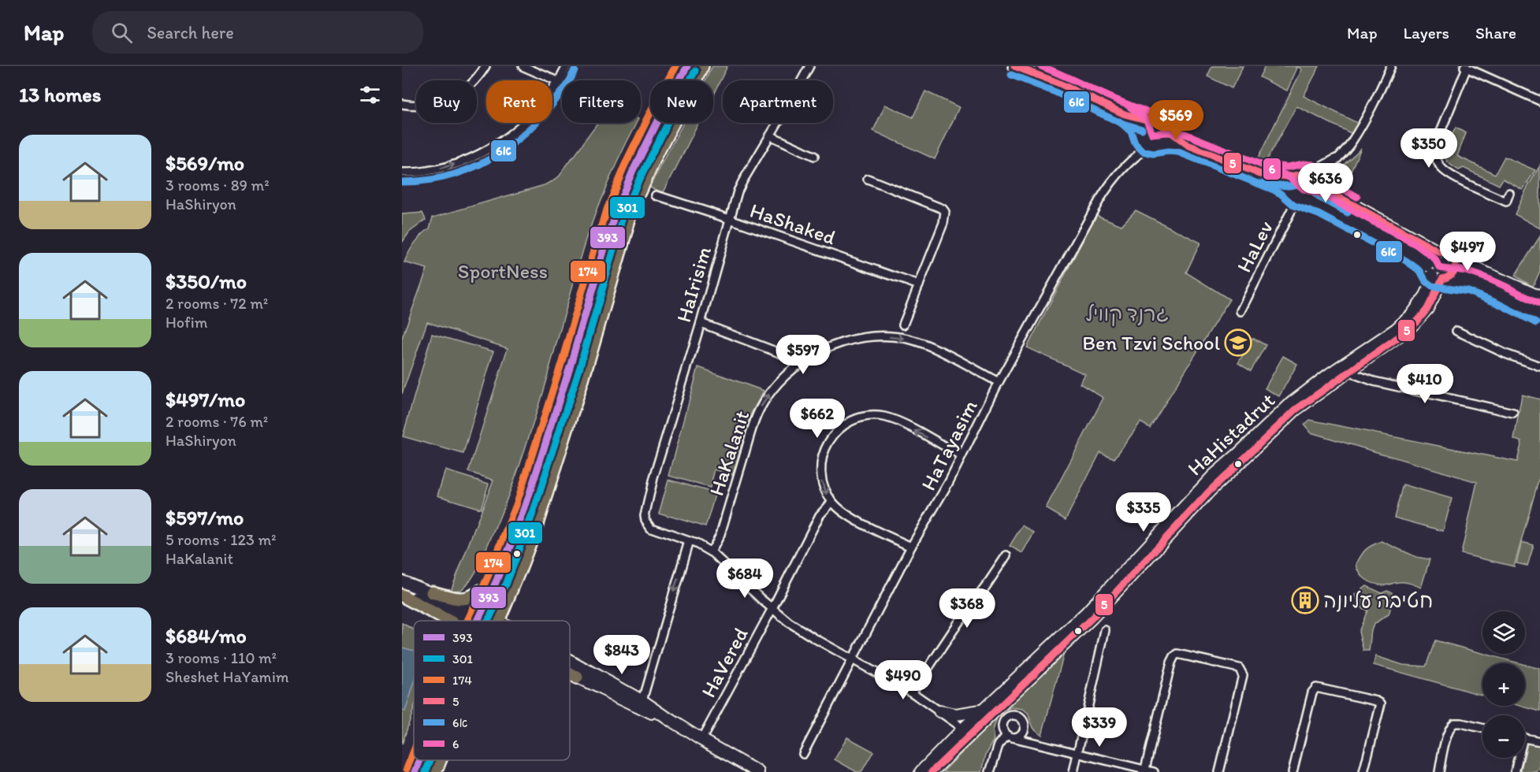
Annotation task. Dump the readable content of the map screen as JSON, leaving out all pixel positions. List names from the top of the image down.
{
  "streets": {
    "street": [
      "HaShaked",
      "HaLev",
      "HaIrisim",
      "HaHistadrut",
      "HaTayasim",
      "HaKalanit",
      "HaVered"
    ]
  },
  "crossings": [
    ["HaShaked", "HaIrisim"],
    ["HaTayasim", "HaKalanit"],
    ["HaTayasim", "HaVered"]
  ],
  "parks": ["SportNess", "גרנד קוויל"],
  "places": {
    "school or university": ["Ben Tzvi School"],
    "building": ["חטיבה עליונה"]
  },
  "lines": [
    "transit line 393",
    "transit line 174",
    "transit line 5",
    "transit line 6",
    "transit line 301",
    "transit line 6א"
  ],
  "legend": [
    "393",
    "301",
    "174",
    "5",
    "6א",
    "6"
  ],
  "page": {
    "header": "Map",
    "search": "Search here",
    "nav": ["Map", "Layers", "Share"],
    "heading": "13 homes",
    "chip": [
      "Buy",
      "Rent",
      "Filters",
      "New",
      "Apartment"
    ],
    "price": [
      "$569",
      "$350",
      "$636",
      "$497",
      "$597",
      "$410",
      "$662",
      "$335",
      "$684",
      "$368",
      "$843",
      "$490",
      "$339"
    ],
    "list": [
      {
        "name": "$569/mo",
        "note": "3 rooms · 89 m² · HaShiryon"
      },
      {
        "name": "$350/mo",
        "note": "2 rooms · 72 m² · Hofim"
      },
      {
        "name": "$497/mo",
        "note": "2 rooms · 76 m² · HaShiryon"
      },
      {
        "name": "$597/mo",
        "note": "5 rooms · 123 m² · HaKalanit"
      },
      {
        "name": "$684/mo",
        "note": "3 rooms · 110 m² · Sheshet HaYamim"
      }
    ],
    "map_buttons": ["+", "−"]
  }
}
